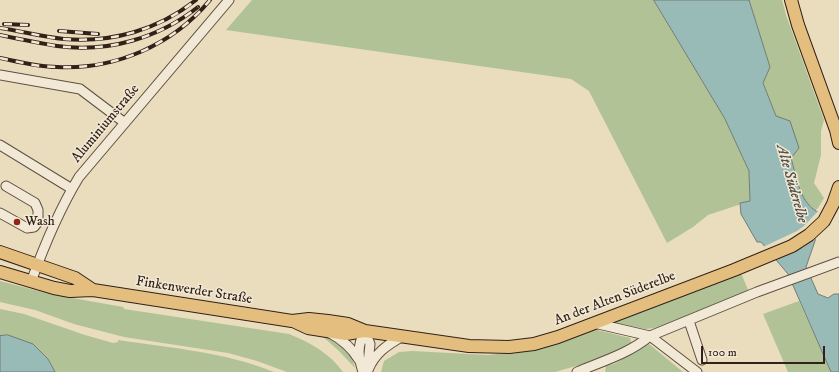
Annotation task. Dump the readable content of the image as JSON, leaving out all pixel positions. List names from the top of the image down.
{
  "streets": {
    "main road": ["Finkenwerder Straße", "An der Alten Süderelbe"],
    "street": ["Aluminiumstraße"]
  },
  "crossings": [
    ["Aluminiumstraße", "Finkenwerder Straße"],
    ["Finkenwerder Straße", "An der Alten Süderelbe"]
  ],
  "water": ["Alte Süderelbe"],
  "places": ["Wash"],
  "scale_bar": "100 m"
}
